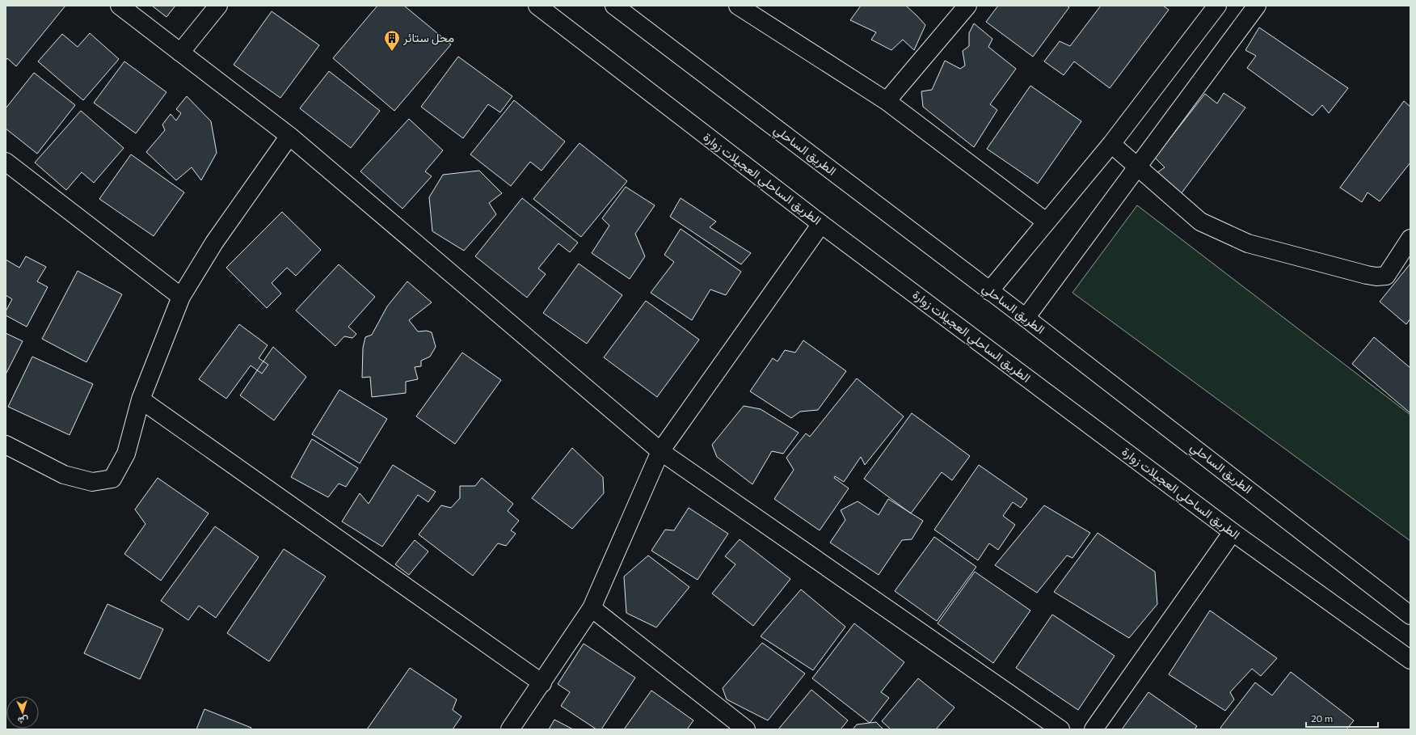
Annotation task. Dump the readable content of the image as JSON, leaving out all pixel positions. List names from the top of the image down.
{
  "streets": {
    "main road": ["الطريق الساحلي", "الطريق الساحلي العجيلات زوارة"]
  },
  "places": {
    "building": ["محل ستائر"]
  },
  "scale_bar": "20 m",
  "north": "bottom"
}
